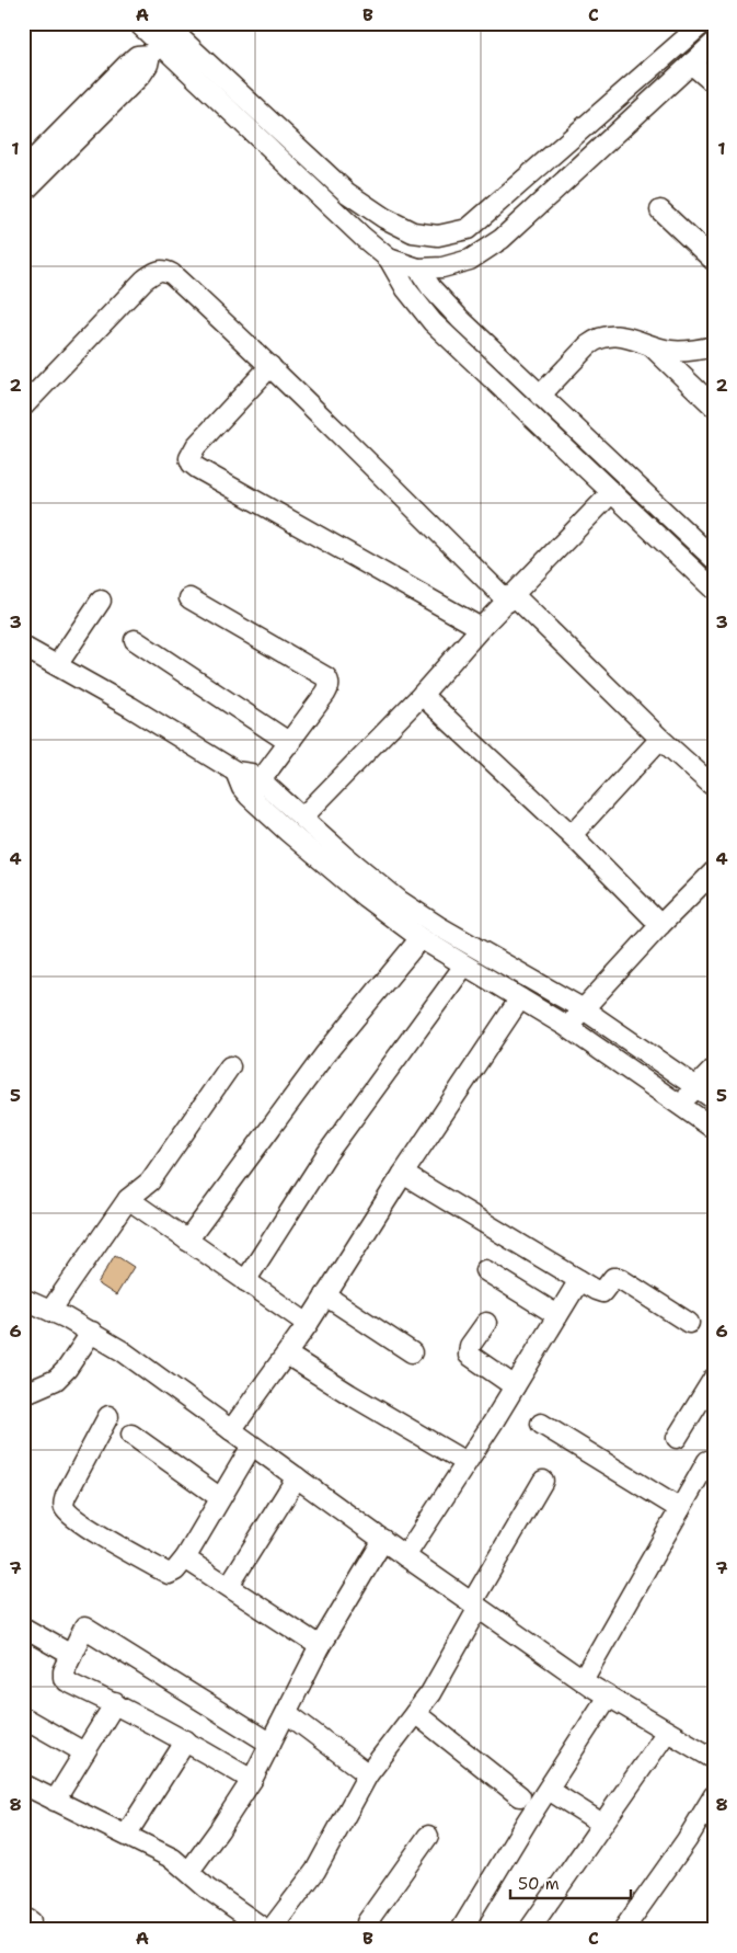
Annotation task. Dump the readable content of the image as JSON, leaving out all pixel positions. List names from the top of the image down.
{
  "scale_bar": "50 m",
  "grid": {
    "columns": ["A", "B", "C"],
    "rows": [
      "1",
      "2",
      "3",
      "4",
      "5",
      "6",
      "7",
      "8"
    ]
  }
}
